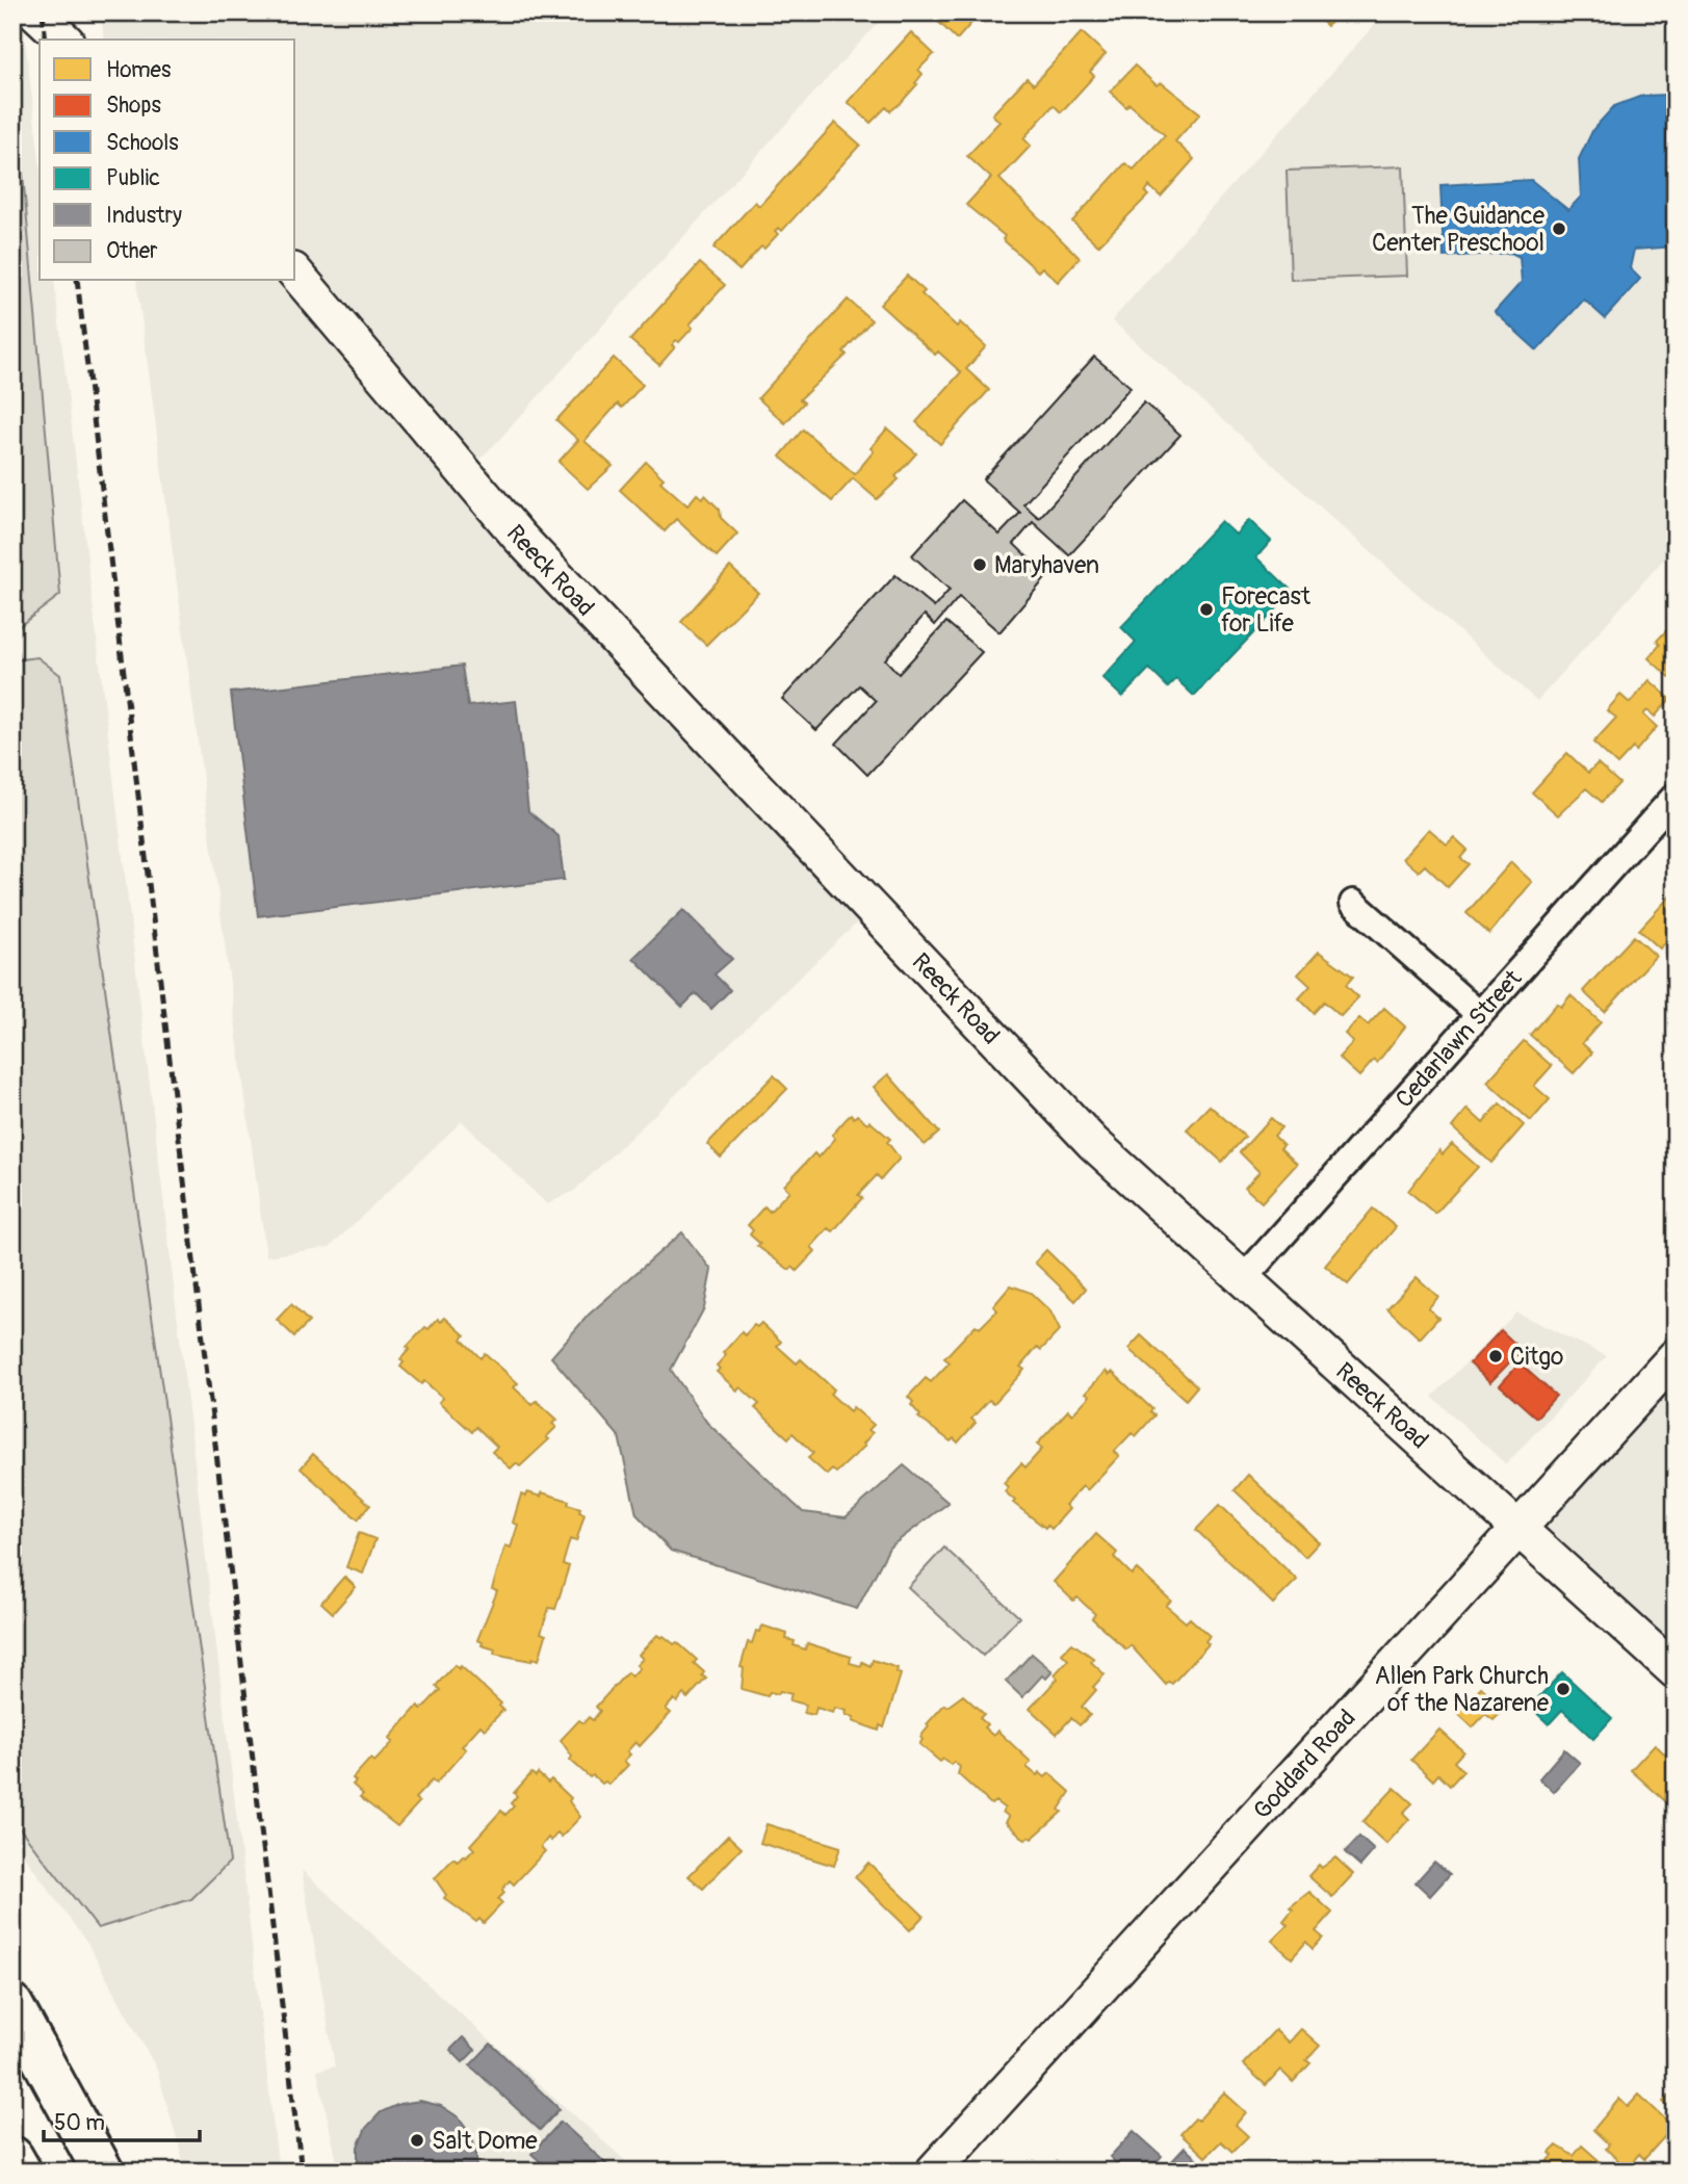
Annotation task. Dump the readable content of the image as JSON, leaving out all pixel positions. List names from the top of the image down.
{
  "streets": {
    "street": ["Reeck Road", "Cedarlawn Street", "Goddard Road"]
  },
  "crossings": [
    ["Reeck Road", "Cedarlawn Street"],
    ["Reeck Road", "Goddard Road"]
  ],
  "places": [
    "The Guidance Center Preschool",
    "Maryhaven",
    "Forecast for Life",
    "Citgo",
    "Allen Park Church of the Nazarene",
    "Salt Dome"
  ],
  "legend": [
    "Homes",
    "Shops",
    "Schools",
    "Public",
    "Industry",
    "Other"
  ],
  "scale_bar": "50 m"
}
